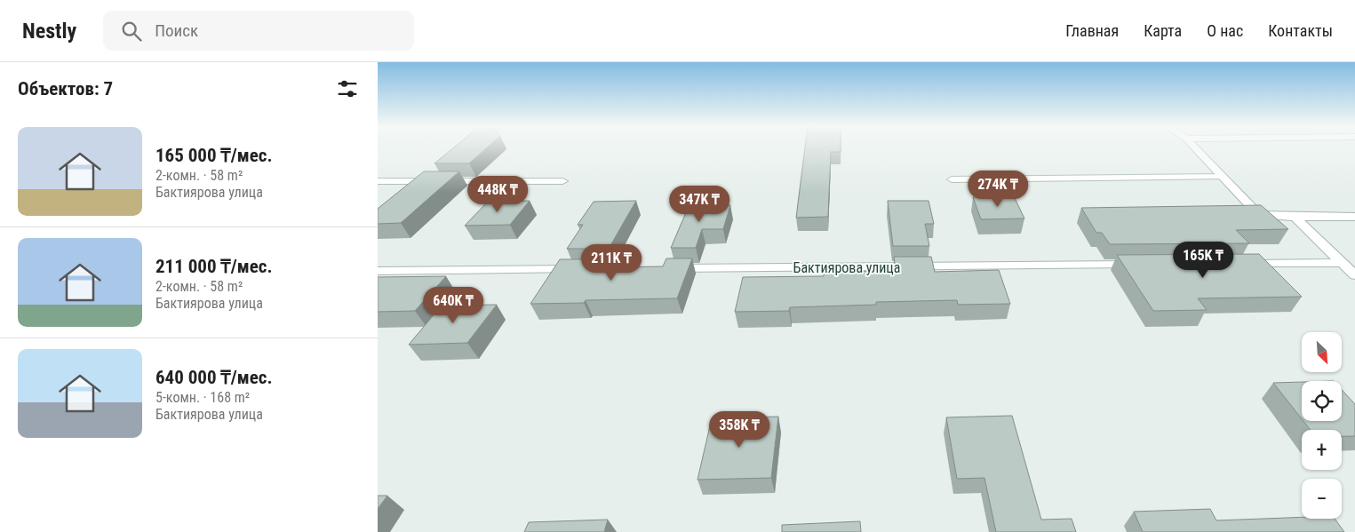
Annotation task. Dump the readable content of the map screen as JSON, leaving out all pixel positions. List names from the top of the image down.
{
  "streets": {
    "street": ["Бактиярова улица"]
  },
  "north": "bottom right",
  "page": {
    "header": "Nestly",
    "search": "Поиск",
    "nav": [
      "Главная",
      "Карта",
      "О нас",
      "Контакты"
    ],
    "heading": "Объектов: 7",
    "list": [
      {
        "name": "165 000 ₸/мес.",
        "note": "2-комн. · 58 m² · Бактиярова улица"
      },
      {
        "name": "211 000 ₸/мес.",
        "note": "2-комн. · 58 m² · Бактиярова улица"
      },
      {
        "name": "640 000 ₸/мес.",
        "note": "5-комн. · 168 m² · Бактиярова улица"
      }
    ],
    "price": [
      "274K ₸",
      "448K ₸",
      "347K ₸",
      "165K ₸",
      "211K ₸",
      "640K ₸",
      "358K ₸"
    ],
    "map_buttons": ["+", "−"]
  }
}
